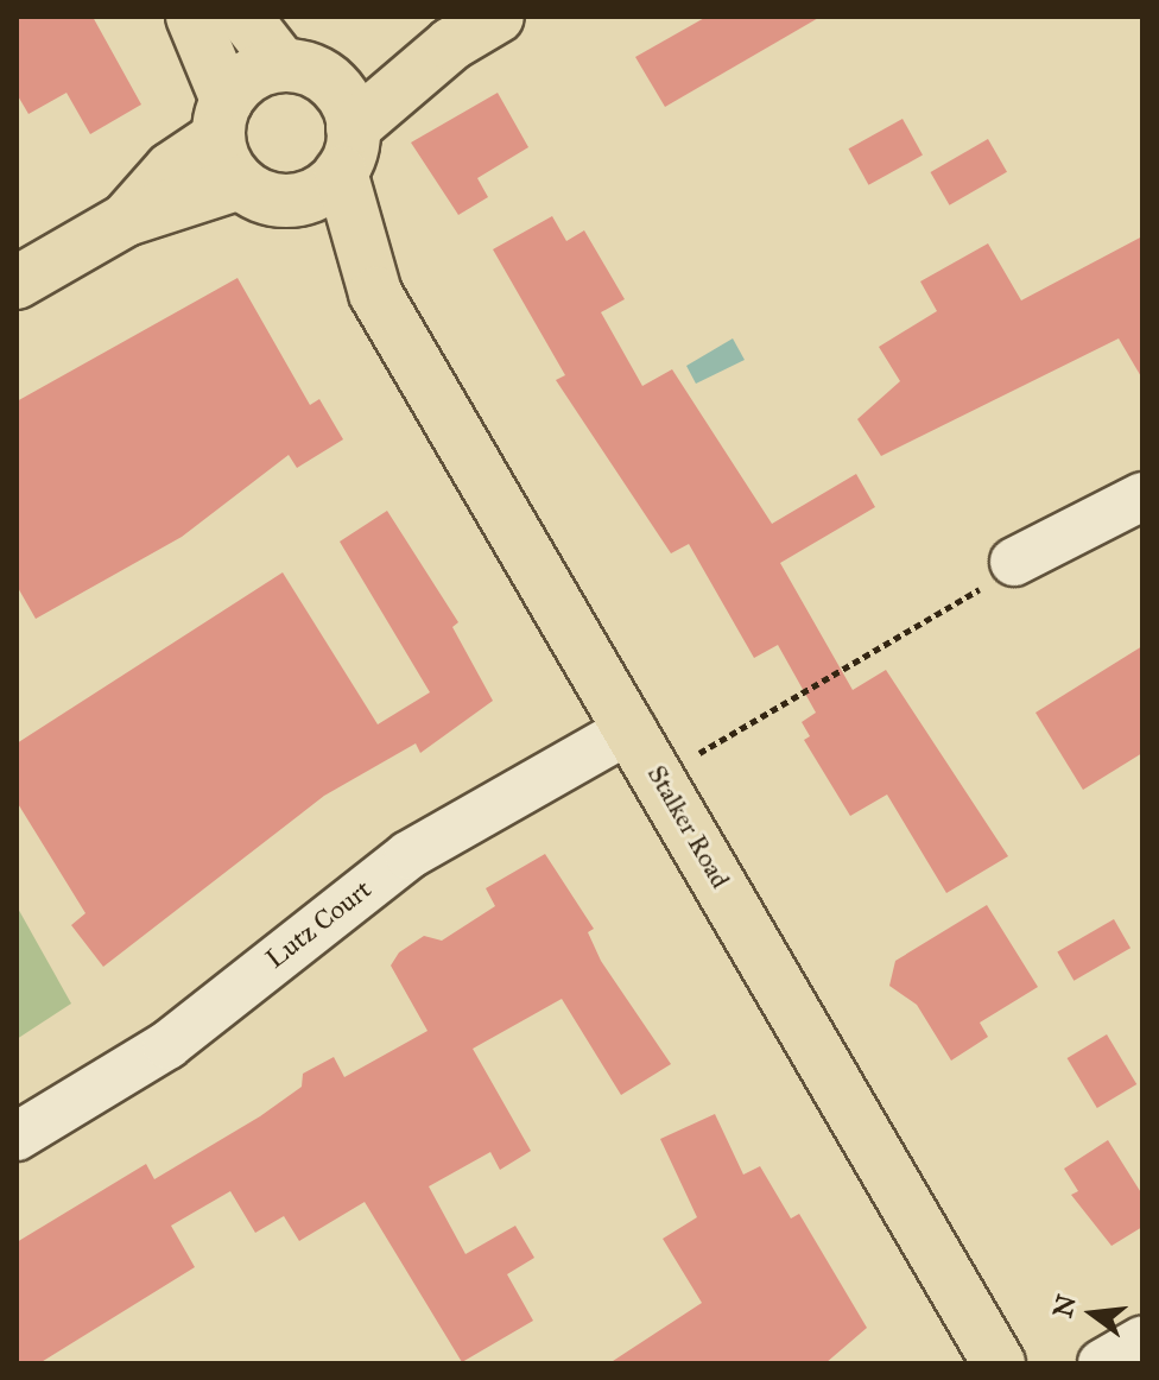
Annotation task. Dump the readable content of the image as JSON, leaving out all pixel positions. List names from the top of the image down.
{
  "streets": {
    "main road": ["Stalker Road"],
    "street": ["Lutz Court"]
  },
  "crossings": [
    ["Stalker Road", "Lutz Court"]
  ],
  "north": "left"
}
